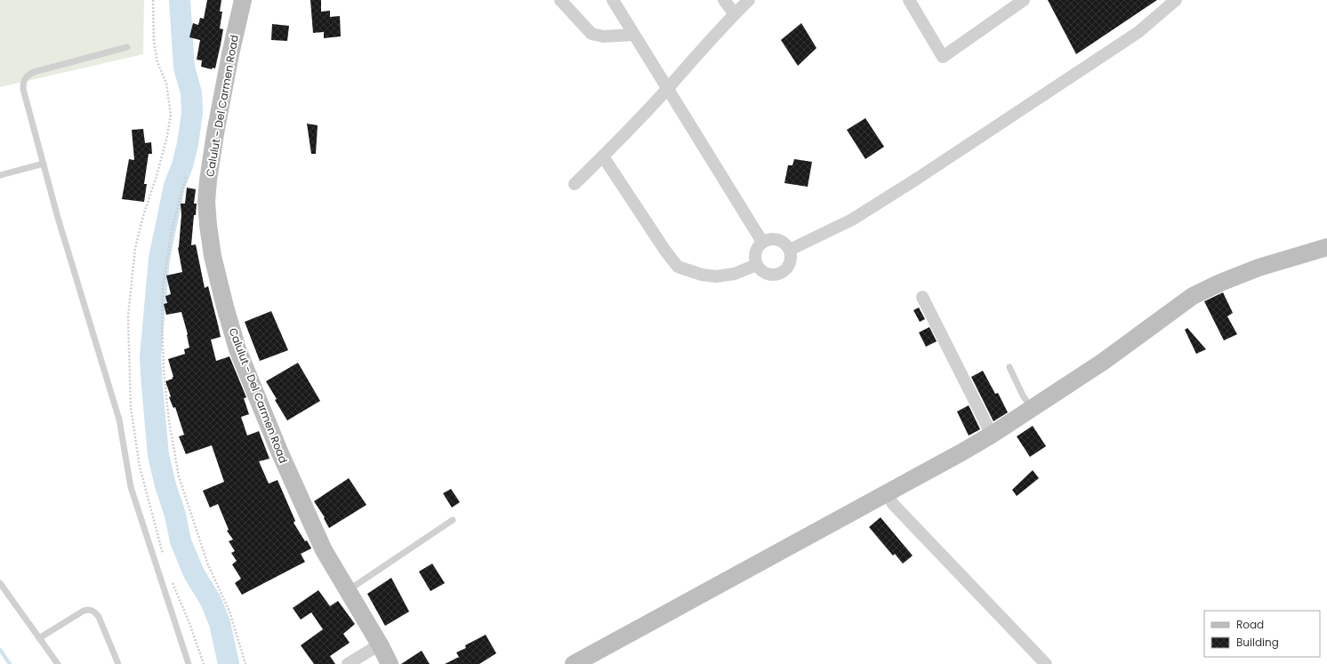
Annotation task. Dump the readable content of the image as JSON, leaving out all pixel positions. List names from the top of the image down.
{
  "streets": {
    "main road": ["Calulut - Del Carmen Road"]
  },
  "legend": ["Road", "Building"]
}
